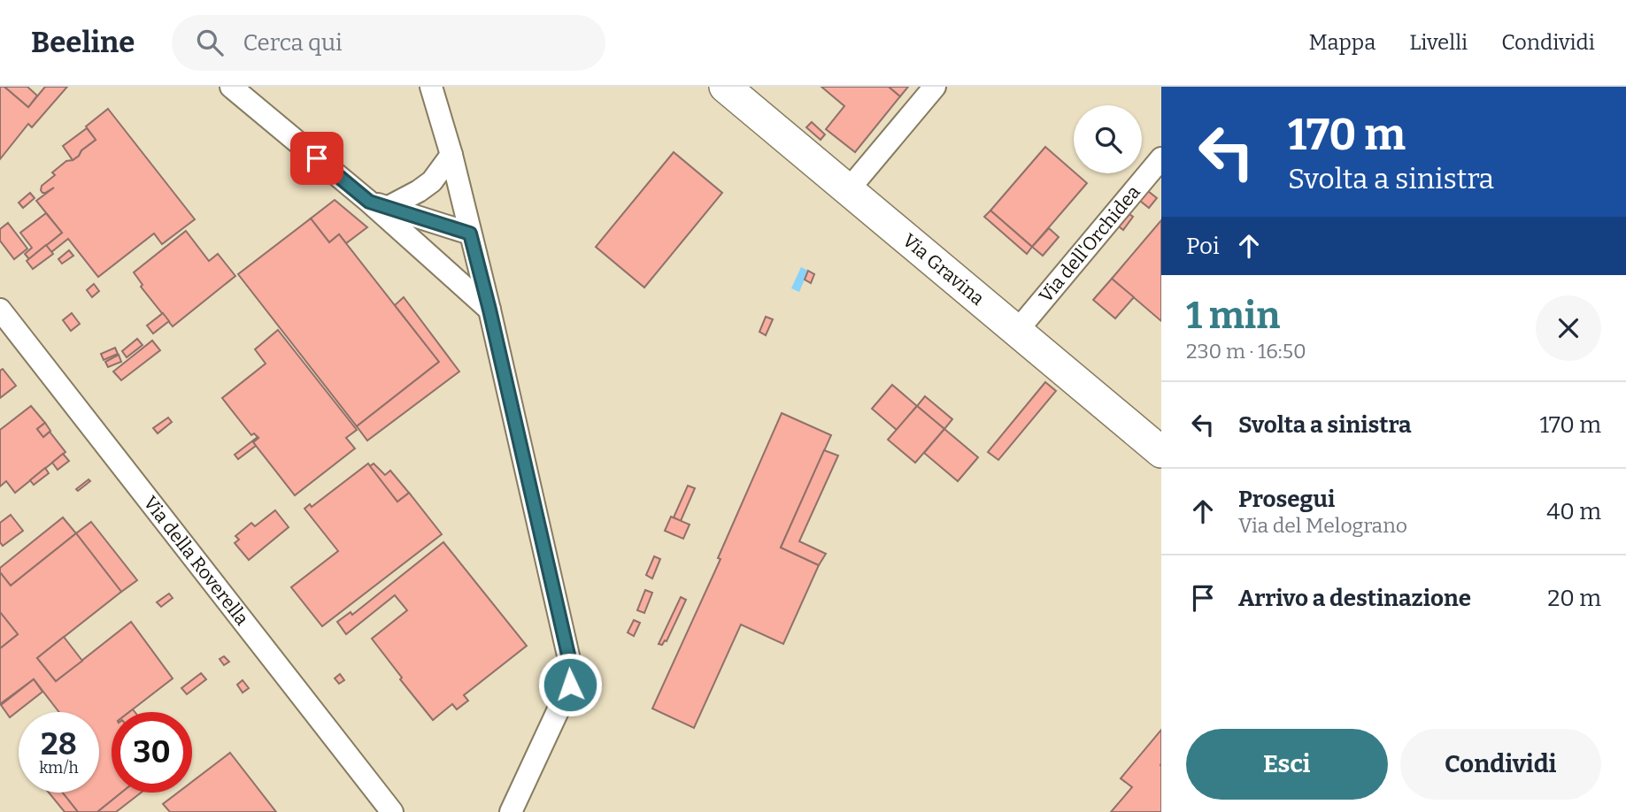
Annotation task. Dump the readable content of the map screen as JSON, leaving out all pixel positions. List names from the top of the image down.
{
  "streets": {
    "main road": ["Via Gravina"],
    "street": ["Via dell'Orchidea", "Via della Roverella"]
  },
  "crossings": [
    ["Via dell'Orchidea", "Via Gravina"]
  ],
  "page": {
    "header": "Beeline",
    "search": "Cerca qui",
    "nav": ["Mappa", "Livelli", "Condividi"],
    "turn": ["170 m", "Svolta a sinistra"],
    "then": "Poi",
    "heading": ["1 min", "230 m · 16:50"],
    "list": [
      {
        "name": "Svolta a sinistra",
        "value": "170 m"
      },
      {
        "name": "Prosegui",
        "note": "Via del Melograno",
        "value": "40 m"
      },
      {
        "name": "Arrivo a destinazione",
        "value": "20 m"
      }
    ],
    "speed": "28 km/h",
    "limit": "30",
    "buttons": ["Esci", "Condividi"]
  }
}
